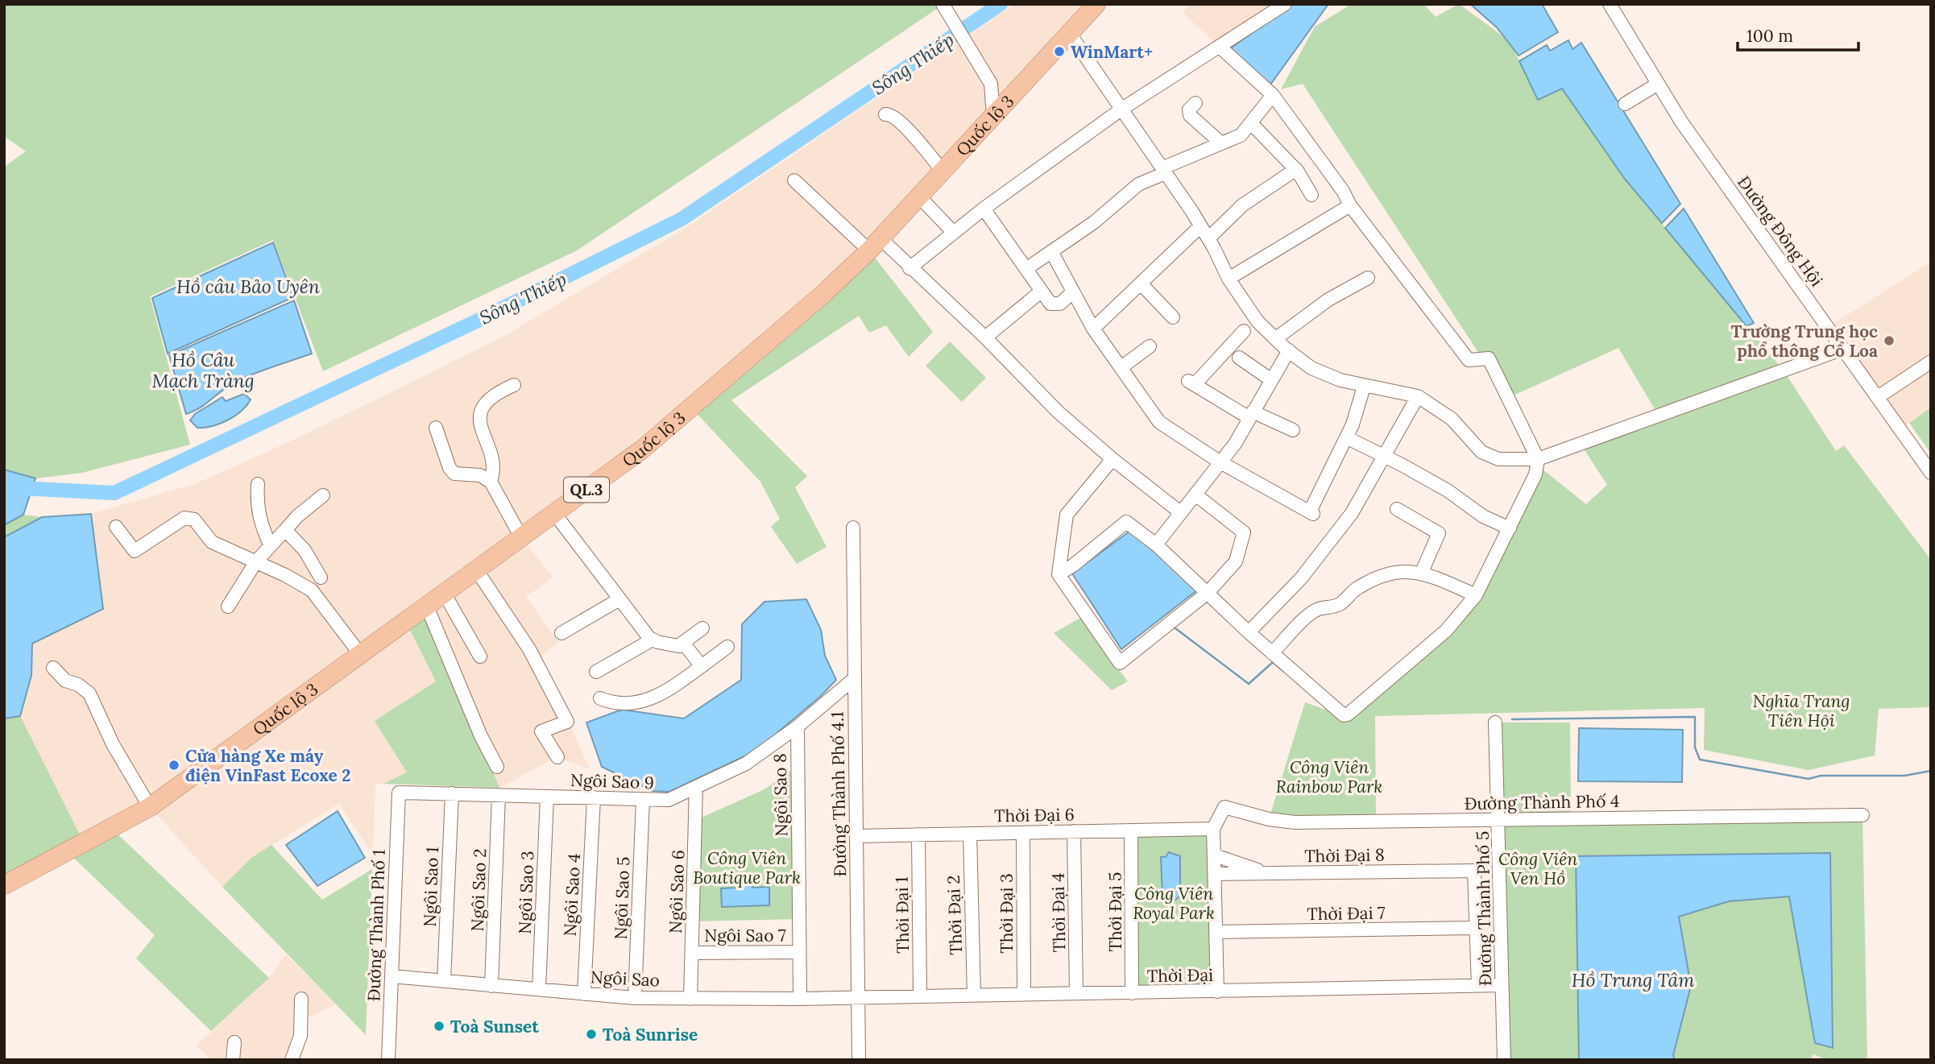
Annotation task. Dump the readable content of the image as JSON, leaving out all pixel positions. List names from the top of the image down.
{
  "streets": {
    "highway": ["Quốc lộ 3", "QL.3"],
    "street": [
      "Đường Đông Hội",
      "Ngôi Sao 9",
      "Đường Thành Phố 4.1",
      "Ngôi Sao 8",
      "Đường Thành Phố 4",
      "Thời Đại 6",
      "Thời Đại 8",
      "Ngôi Sao 1",
      "Ngôi Sao 2",
      "Ngôi Sao 6",
      "Ngôi Sao 3",
      "Ngôi Sao 4",
      "Ngôi Sao 5",
      "Đường Thành Phố 5",
      "Thời Đại 5",
      "Thời Đại 4",
      "Thời Đại 3",
      "Thời Đại 7",
      "Thời Đại 1",
      "Thời Đại 2",
      "Đường Thành Phố 1",
      "Ngôi Sao 7",
      "Thời Đại",
      "Ngôi Sao"
    ]
  },
  "crossings": [
    ["Ngôi Sao 9", "Đường Thành Phố 4.1"],
    ["Ngôi Sao 9", "Ngôi Sao 8"],
    ["Ngôi Sao 9", "Ngôi Sao 1"],
    ["Ngôi Sao 9", "Ngôi Sao 2"],
    ["Ngôi Sao 9", "Ngôi Sao 6"],
    ["Ngôi Sao 9", "Ngôi Sao 3"],
    ["Ngôi Sao 9", "Ngôi Sao 4"],
    ["Ngôi Sao 9", "Ngôi Sao 5"],
    ["Ngôi Sao 9", "Đường Thành Phố 1"],
    ["Đường Thành Phố 4.1", "Thời Đại 6"],
    ["Đường Thành Phố 4.1", "Thời Đại"],
    ["Đường Thành Phố 4.1", "Ngôi Sao"],
    ["Ngôi Sao 8", "Ngôi Sao 7"],
    ["Ngôi Sao 8", "Ngôi Sao"],
    ["Đường Thành Phố 4", "Thời Đại 6"],
    ["Đường Thành Phố 4", "Đường Thành Phố 5"],
    ["Thời Đại 6", "Thời Đại 5"],
    ["Thời Đại 6", "Thời Đại 4"],
    ["Thời Đại 6", "Thời Đại 3"],
    ["Thời Đại 6", "Thời Đại 1"],
    ["Thời Đại 6", "Thời Đại 2"],
    ["Thời Đại 8", "Thời Đại 7"],
    ["Ngôi Sao 1", "Ngôi Sao"],
    ["Ngôi Sao 2", "Ngôi Sao"],
    ["Ngôi Sao 6", "Ngôi Sao 7"],
    ["Ngôi Sao 6", "Ngôi Sao"],
    ["Ngôi Sao 3", "Ngôi Sao"],
    ["Ngôi Sao 4", "Ngôi Sao"],
    ["Ngôi Sao 5", "Ngôi Sao"],
    ["Đường Thành Phố 5", "Thời Đại"],
    ["Thời Đại 5", "Thời Đại"],
    ["Thời Đại 4", "Thời Đại"],
    ["Thời Đại 3", "Thời Đại"],
    ["Thời Đại 1", "Thời Đại"],
    ["Thời Đại 2", "Thời Đại"],
    ["Đường Thành Phố 1", "Ngôi Sao"],
    ["Thời Đại", "Ngôi Sao"]
  ],
  "water": [
    "Sông Thiếp",
    "Hồ câu Bảo Uyên",
    "Hồ Câu Mạch Tràng",
    "Hồ Trung Tâm"
  ],
  "parks": [
    "Nghĩa Trang Tiên Hội",
    "Công Viên Rainbow Park",
    "Công Viên Boutique Park",
    "Công Viên Ven Hồ",
    "Công Viên Royal Park"
  ],
  "places": [
    "WinMart+",
    "Trường Trung học phổ thông Cổ Loa",
    "Cửa hàng Xe máy điện VinFast Ecoxe 2",
    "Toà Sunset",
    "Toà Sunrise"
  ],
  "scale_bar": "100 m"
}
